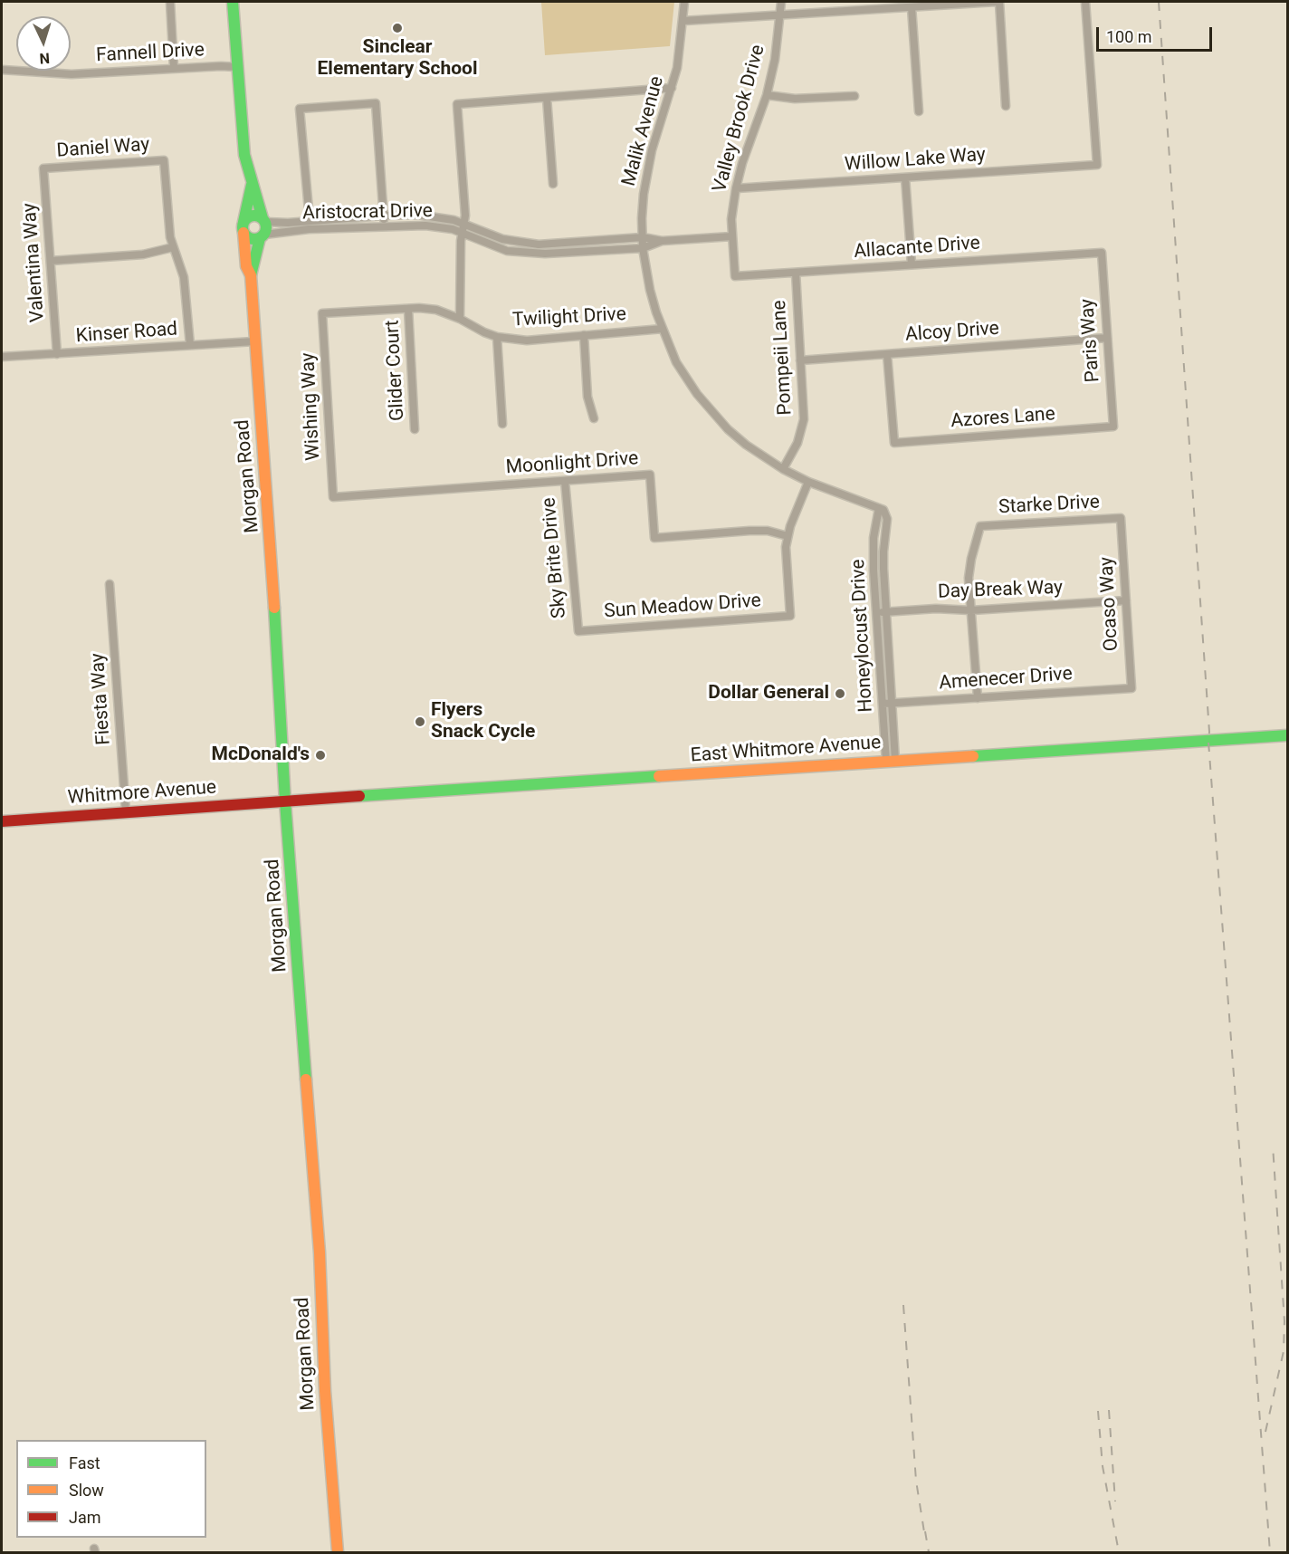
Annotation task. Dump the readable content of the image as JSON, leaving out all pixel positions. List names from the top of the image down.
{
  "streets": {
    "street": [
      "Fannell Drive",
      "Valley Brook Drive",
      "Malik Avenue",
      "Daniel Way",
      "Willow Lake Way",
      "Aristocrat Drive",
      "Allacante Drive",
      "Valentina Way",
      "Twilight Drive",
      "Alcoy Drive",
      "Kinser Road",
      "Paris Way",
      "Pompeii Lane",
      "Glider Court",
      "Wishing Way",
      "Azores Lane",
      "Moonlight Drive",
      "Morgan Road",
      "Starke Drive",
      "Sky Brite Drive",
      "Day Break Way",
      "Ocaso Way",
      "Sun Meadow Drive",
      "Honeylocust Drive",
      "Amenecer Drive",
      "Fiesta Way",
      "East Whitmore Avenue",
      "Whitmore Avenue"
    ]
  },
  "crossings": [
    ["Fannell Drive", "Morgan Road"],
    ["Valley Brook Drive", "Willow Lake Way"],
    ["Valley Brook Drive", "Aristocrat Drive"],
    ["Valley Brook Drive", "Allacante Drive"],
    ["Malik Avenue", "Aristocrat Drive"],
    ["Malik Avenue", "Twilight Drive"],
    ["Malik Avenue", "Pompeii Lane"],
    ["Malik Avenue", "Honeylocust Drive"],
    ["Daniel Way", "Valentina Way"],
    ["Aristocrat Drive", "Morgan Road"],
    ["Allacante Drive", "Paris Way"],
    ["Allacante Drive", "Pompeii Lane"],
    ["Valentina Way", "Kinser Road"],
    ["Twilight Drive", "Glider Court"],
    ["Twilight Drive", "Wishing Way"],
    ["Alcoy Drive", "Paris Way"],
    ["Alcoy Drive", "Pompeii Lane"],
    ["Alcoy Drive", "Azores Lane"],
    ["Kinser Road", "Morgan Road"],
    ["Paris Way", "Azores Lane"],
    ["Wishing Way", "Moonlight Drive"],
    ["Moonlight Drive", "Sky Brite Drive"],
    ["Moonlight Drive", "Sun Meadow Drive"],
    ["Morgan Road", "East Whitmore Avenue"],
    ["Morgan Road", "Whitmore Avenue"],
    ["Starke Drive", "Day Break Way"],
    ["Starke Drive", "Ocaso Way"],
    ["Sky Brite Drive", "Sun Meadow Drive"],
    ["Day Break Way", "Ocaso Way"],
    ["Day Break Way", "Honeylocust Drive"],
    ["Ocaso Way", "Amenecer Drive"],
    ["Honeylocust Drive", "Amenecer Drive"],
    ["Honeylocust Drive", "East Whitmore Avenue"],
    ["Fiesta Way", "Whitmore Avenue"],
    ["East Whitmore Avenue", "Whitmore Avenue"]
  ],
  "places": [
    "Sinclear Elementary School",
    "Dollar General",
    "Flyers Snack Cycle",
    "McDonald's"
  ],
  "legend": ["Fast", "Slow", "Jam"],
  "scale_bar": "100 m",
  "north": "bottom"
}
